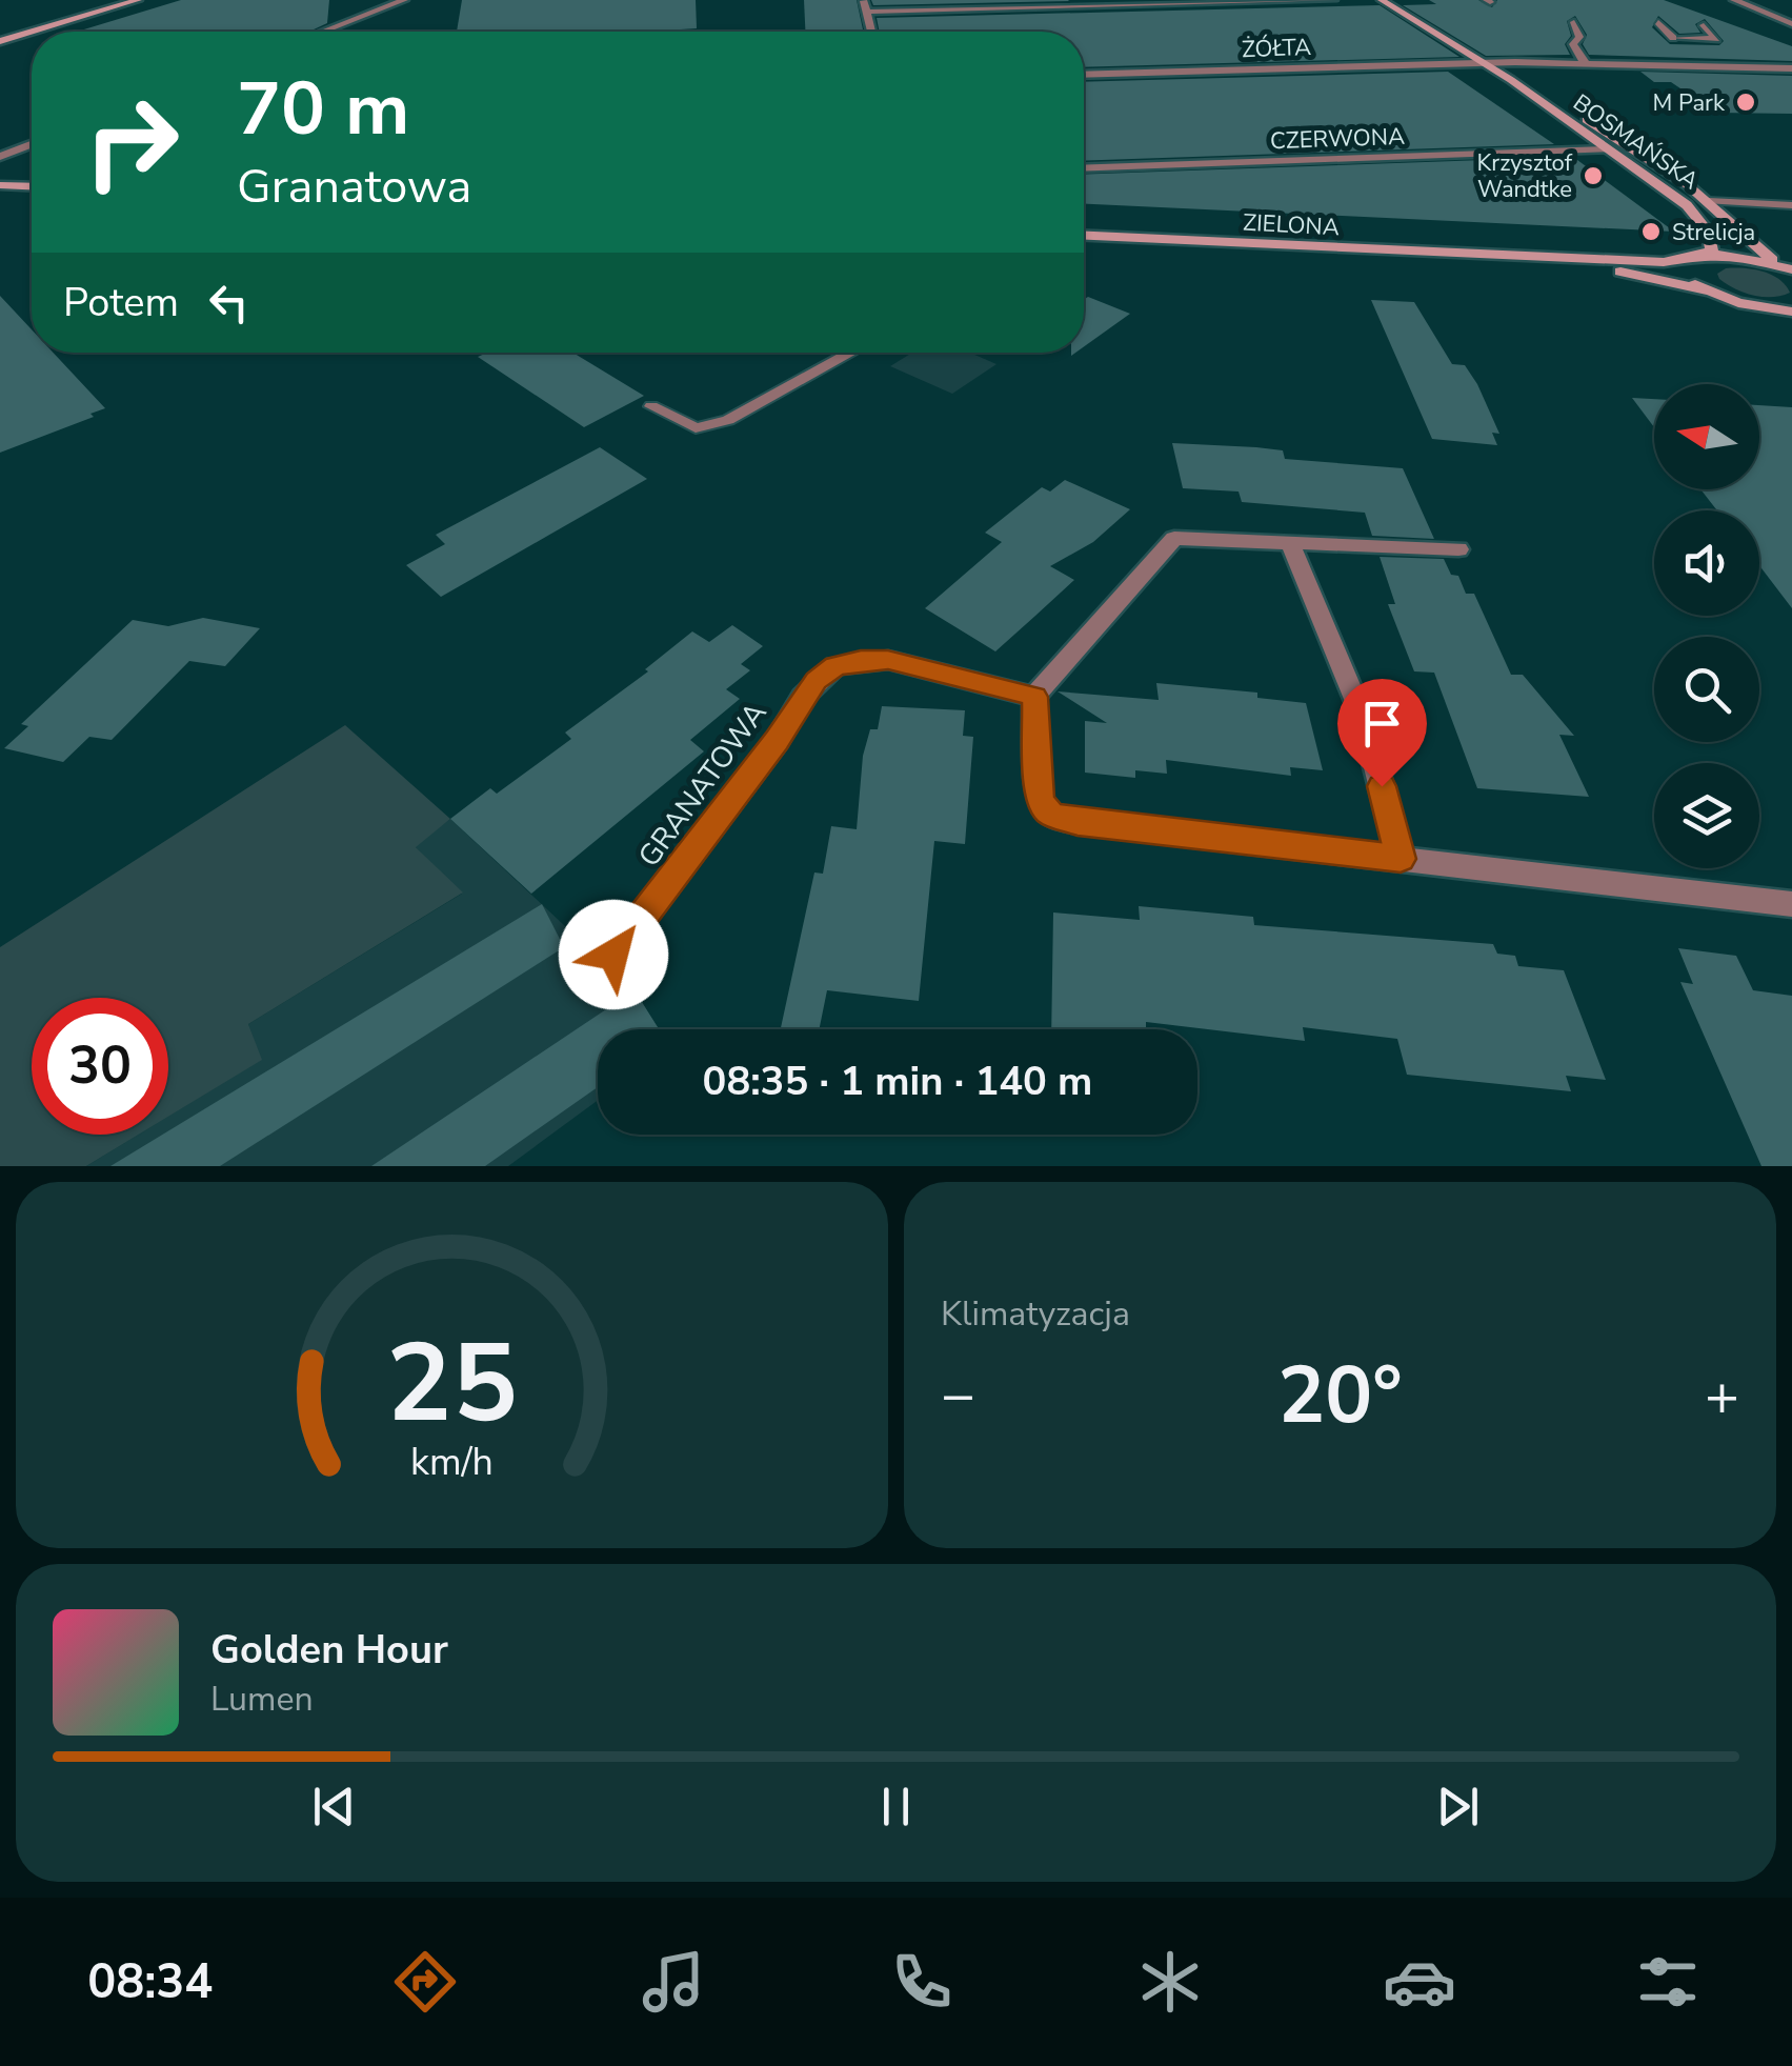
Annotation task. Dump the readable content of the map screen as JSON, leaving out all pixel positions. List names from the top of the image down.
{
  "streets": {
    "street": [
      "ŻÓŁTA",
      "CZERWONA",
      "BOSMAŃSKA",
      "ZIELONA",
      "GRANATOWA"
    ]
  },
  "crossings": [
    ["ŻÓŁTA", "BOSMAŃSKA"],
    ["CZERWONA", "BOSMAŃSKA"],
    ["BOSMAŃSKA", "ZIELONA"]
  ],
  "places": ["M Park", "Krzysztof Wandtke", "Strelicja"],
  "north": "left",
  "page": {
    "turn": ["70 m", "Granatowa"],
    "then": "Potem",
    "limit": "30",
    "trip": "08:35 · 1 min · 140 m",
    "tile": "Klimatyzacja",
    "heat": ["−", "20°", "+"],
    "song": ["Golden Hour", "Lumen"],
    "tabs": "08:34",
    "gauge": ["25", "km/h"]
  }
}
